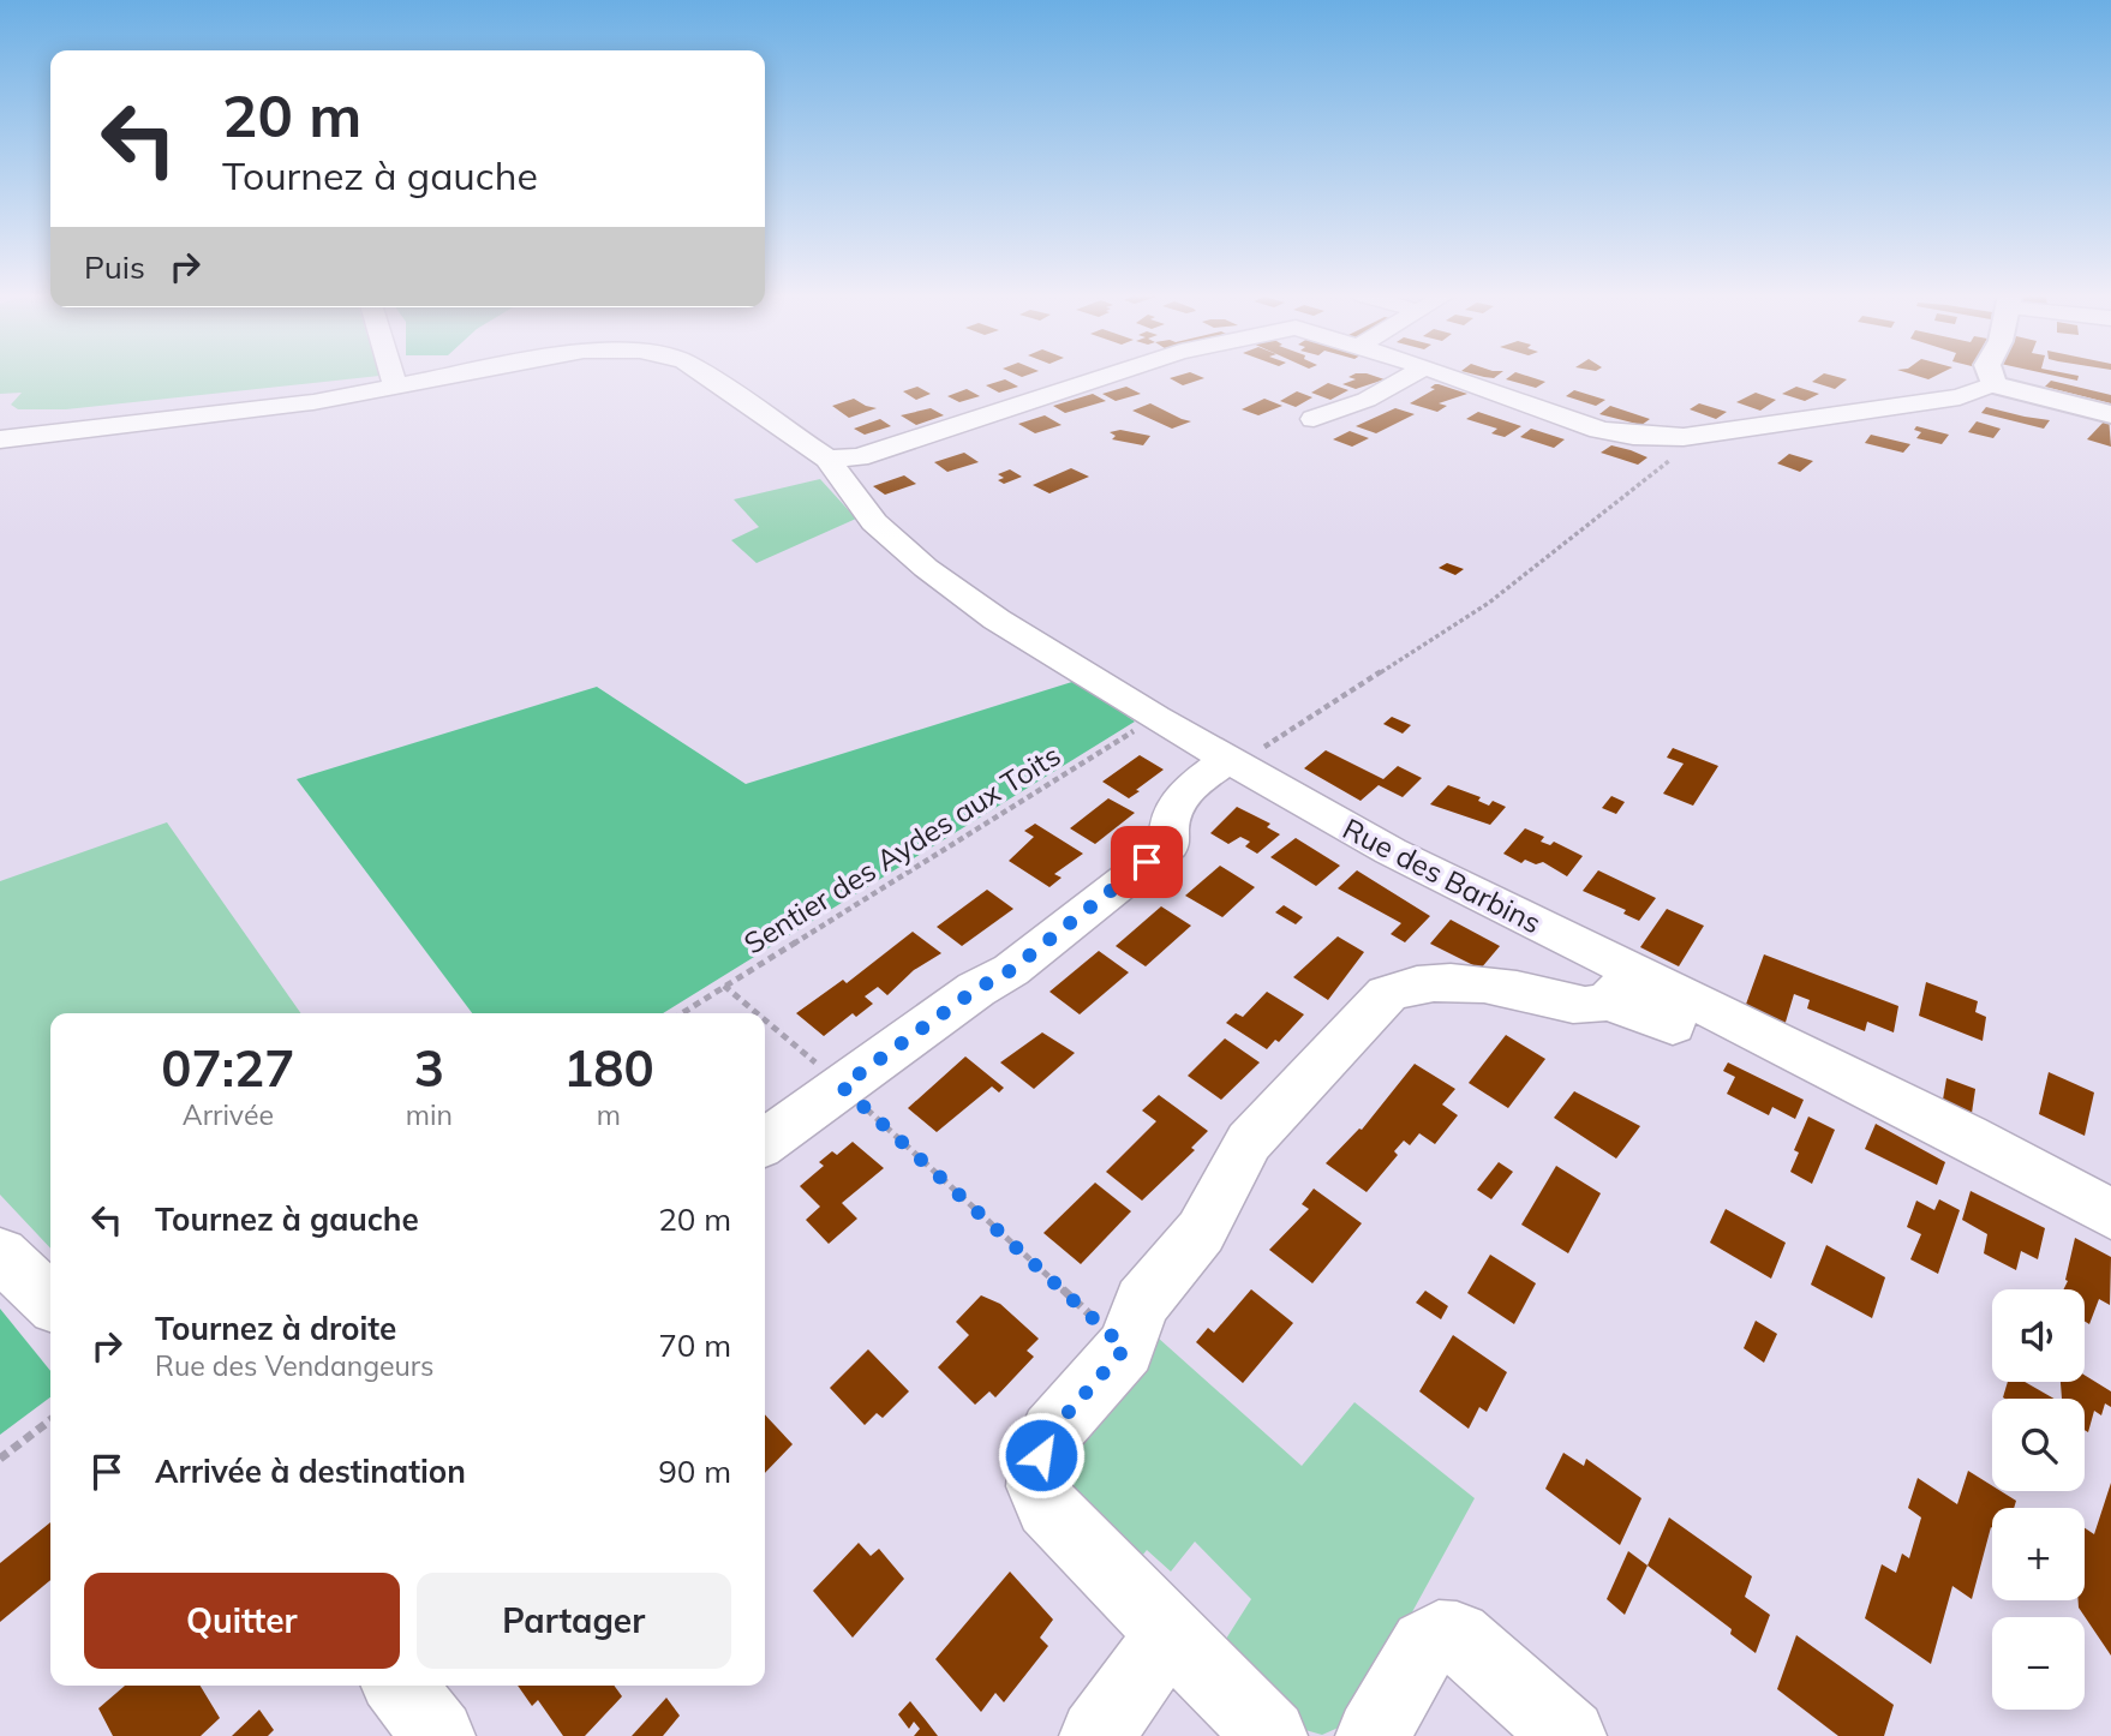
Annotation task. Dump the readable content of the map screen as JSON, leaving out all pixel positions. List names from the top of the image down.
{
  "streets": {
    "street": ["Rue des Barbins"],
    "path": ["Sentier des Aydes aux Toits"]
  },
  "crossings": [
    ["Sentier des Aydes aux Toits", "Rue des Barbins"]
  ],
  "page": {
    "turn": ["20 m", "Tournez à gauche"],
    "then": "Puis",
    "eta": [
      "07:27",
      "Arrivée",
      "3",
      "min",
      "180",
      "m"
    ],
    "list": [
      {
        "name": "Tournez à gauche",
        "value": "20 m"
      },
      {
        "name": "Tournez à droite",
        "note": "Rue des Vendangeurs",
        "value": "70 m"
      },
      {
        "name": "Arrivée à destination",
        "value": "90 m"
      }
    ],
    "map_buttons": ["+", "−"],
    "buttons": ["Quitter", "Partager"]
  }
}
